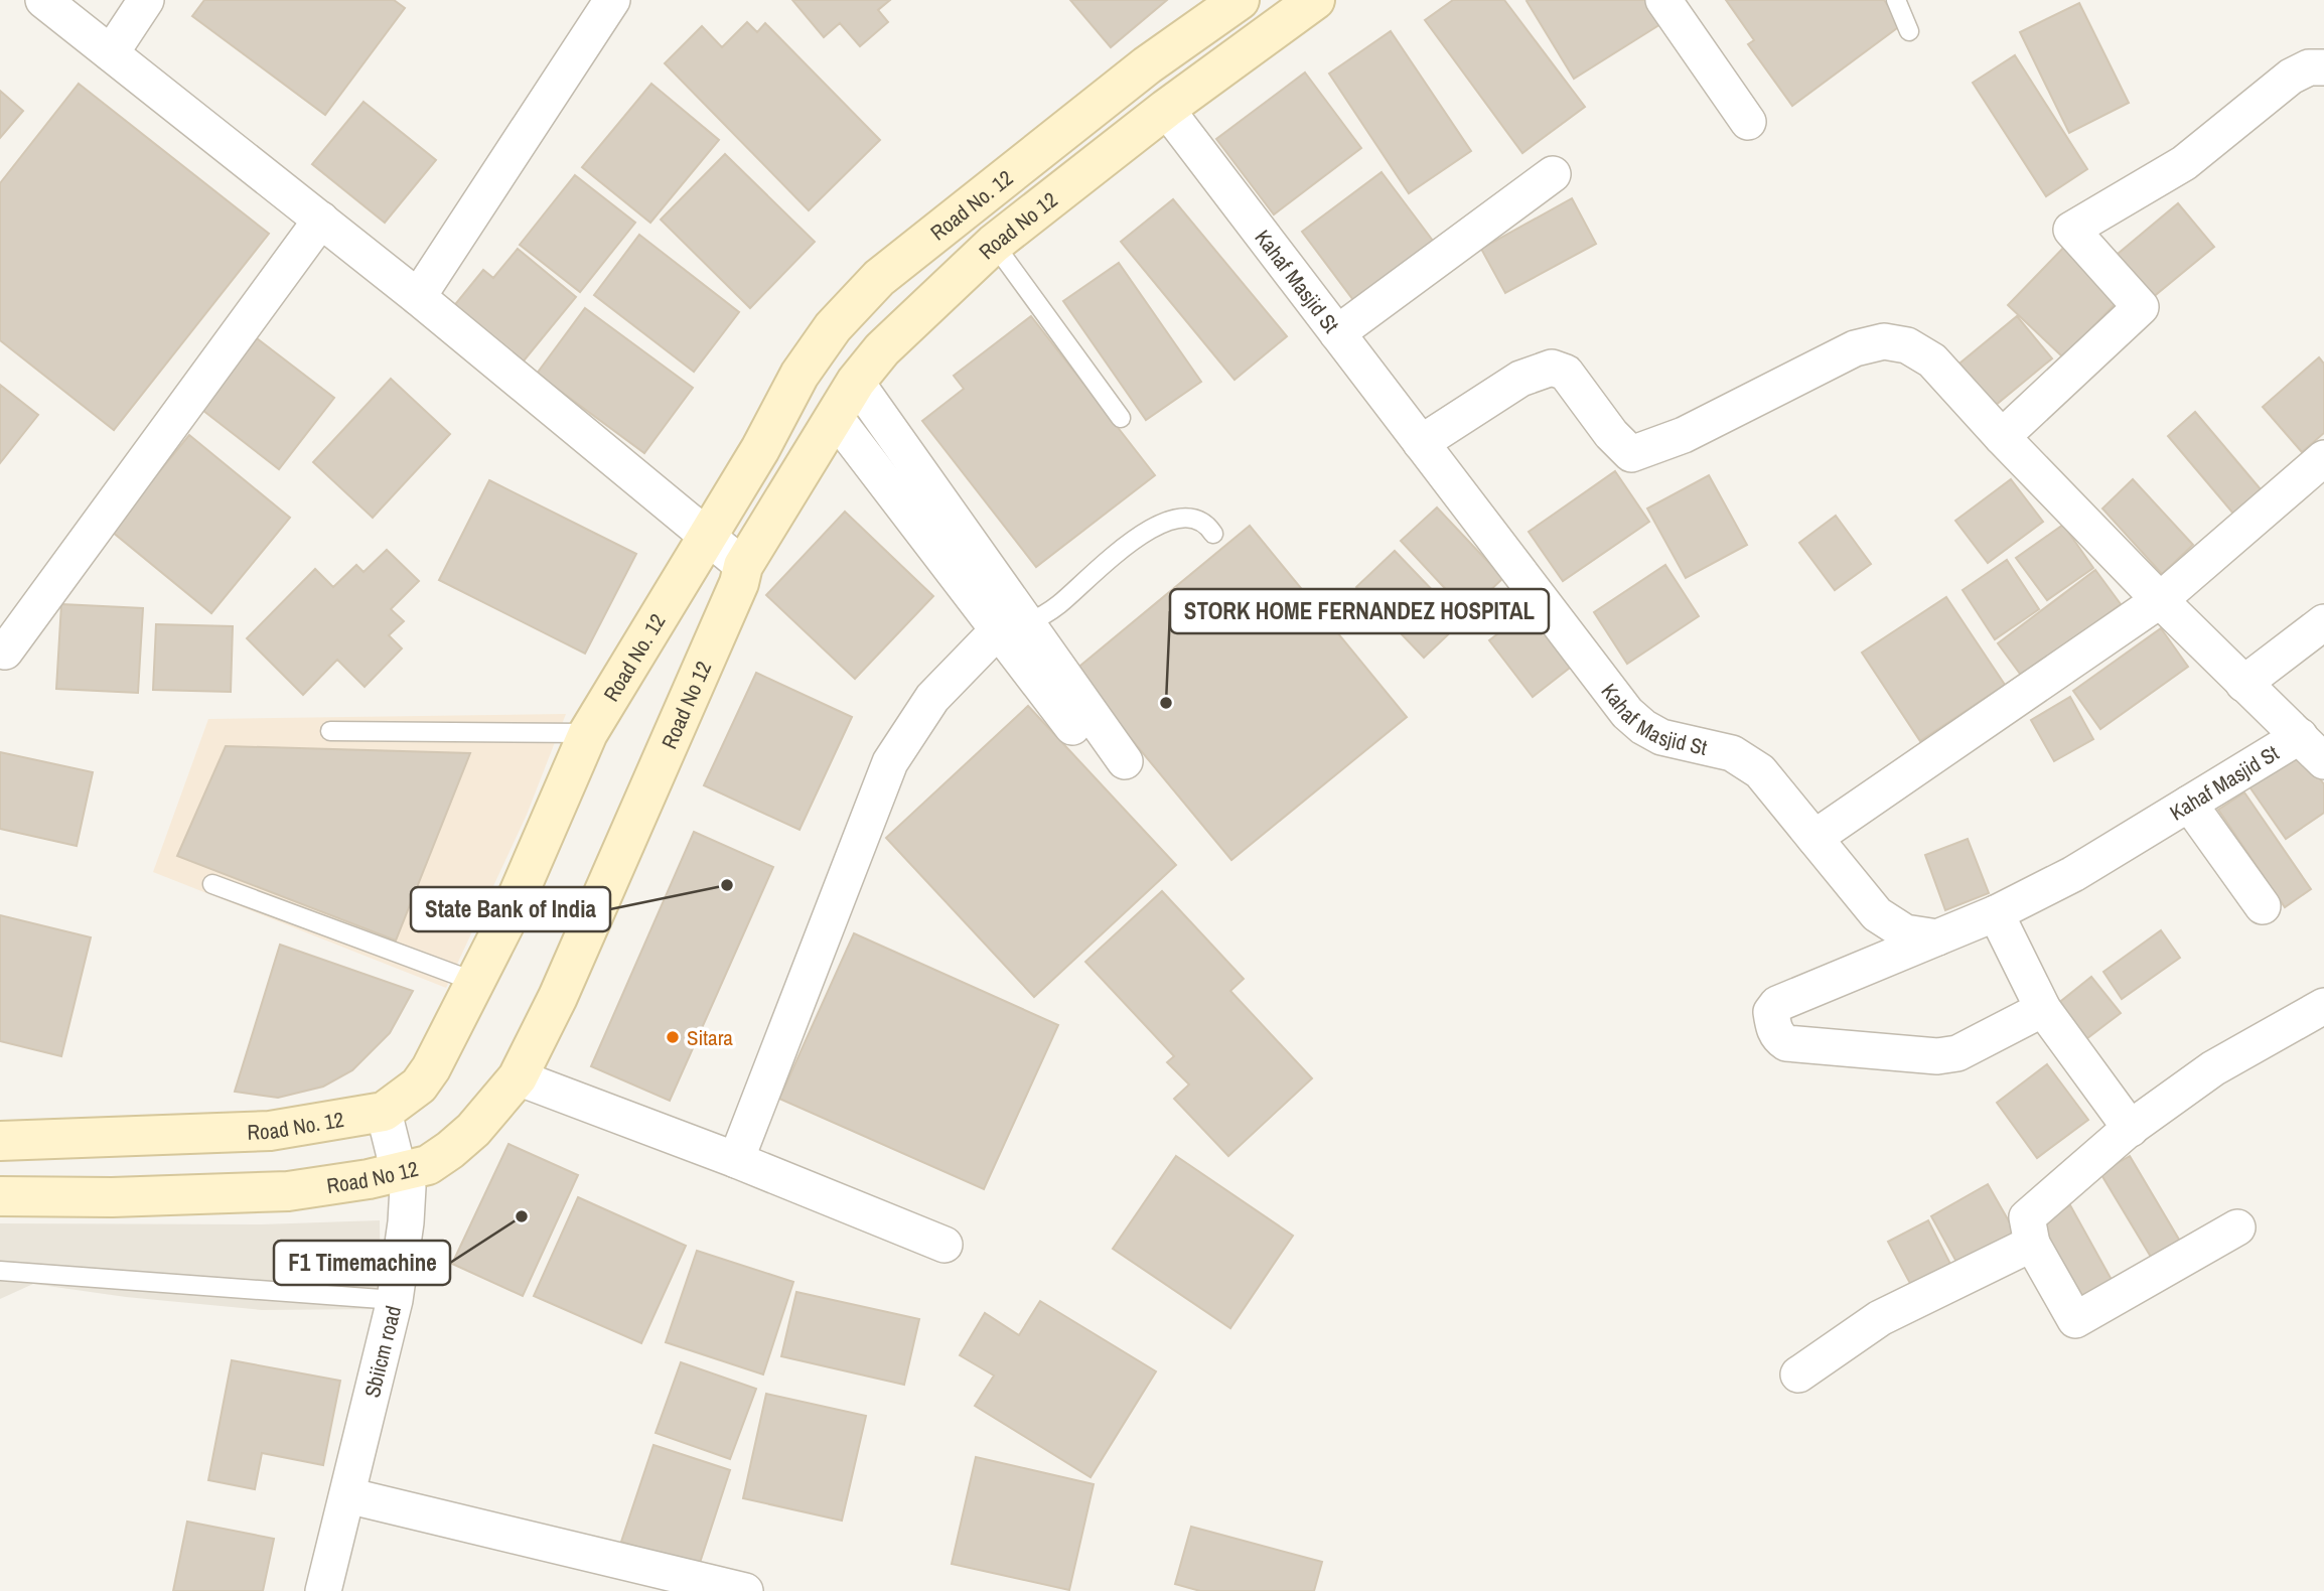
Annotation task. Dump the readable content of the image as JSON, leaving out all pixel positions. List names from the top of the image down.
{
  "streets": {
    "main road": ["Road No. 12", "Road No 12"],
    "street": ["Kahaf Masjid St", "Sbiicm road"]
  },
  "crossings": [
    ["Road No. 12", "Sbiicm road"],
    ["Road No 12", "Kahaf Masjid St"],
    ["Road No 12", "Sbiicm road"]
  ],
  "places": [
    "STORK HOME FERNANDEZ HOSPITAL",
    "State Bank of India",
    "Sitara",
    "F1 Timemachine"
  ]
}
